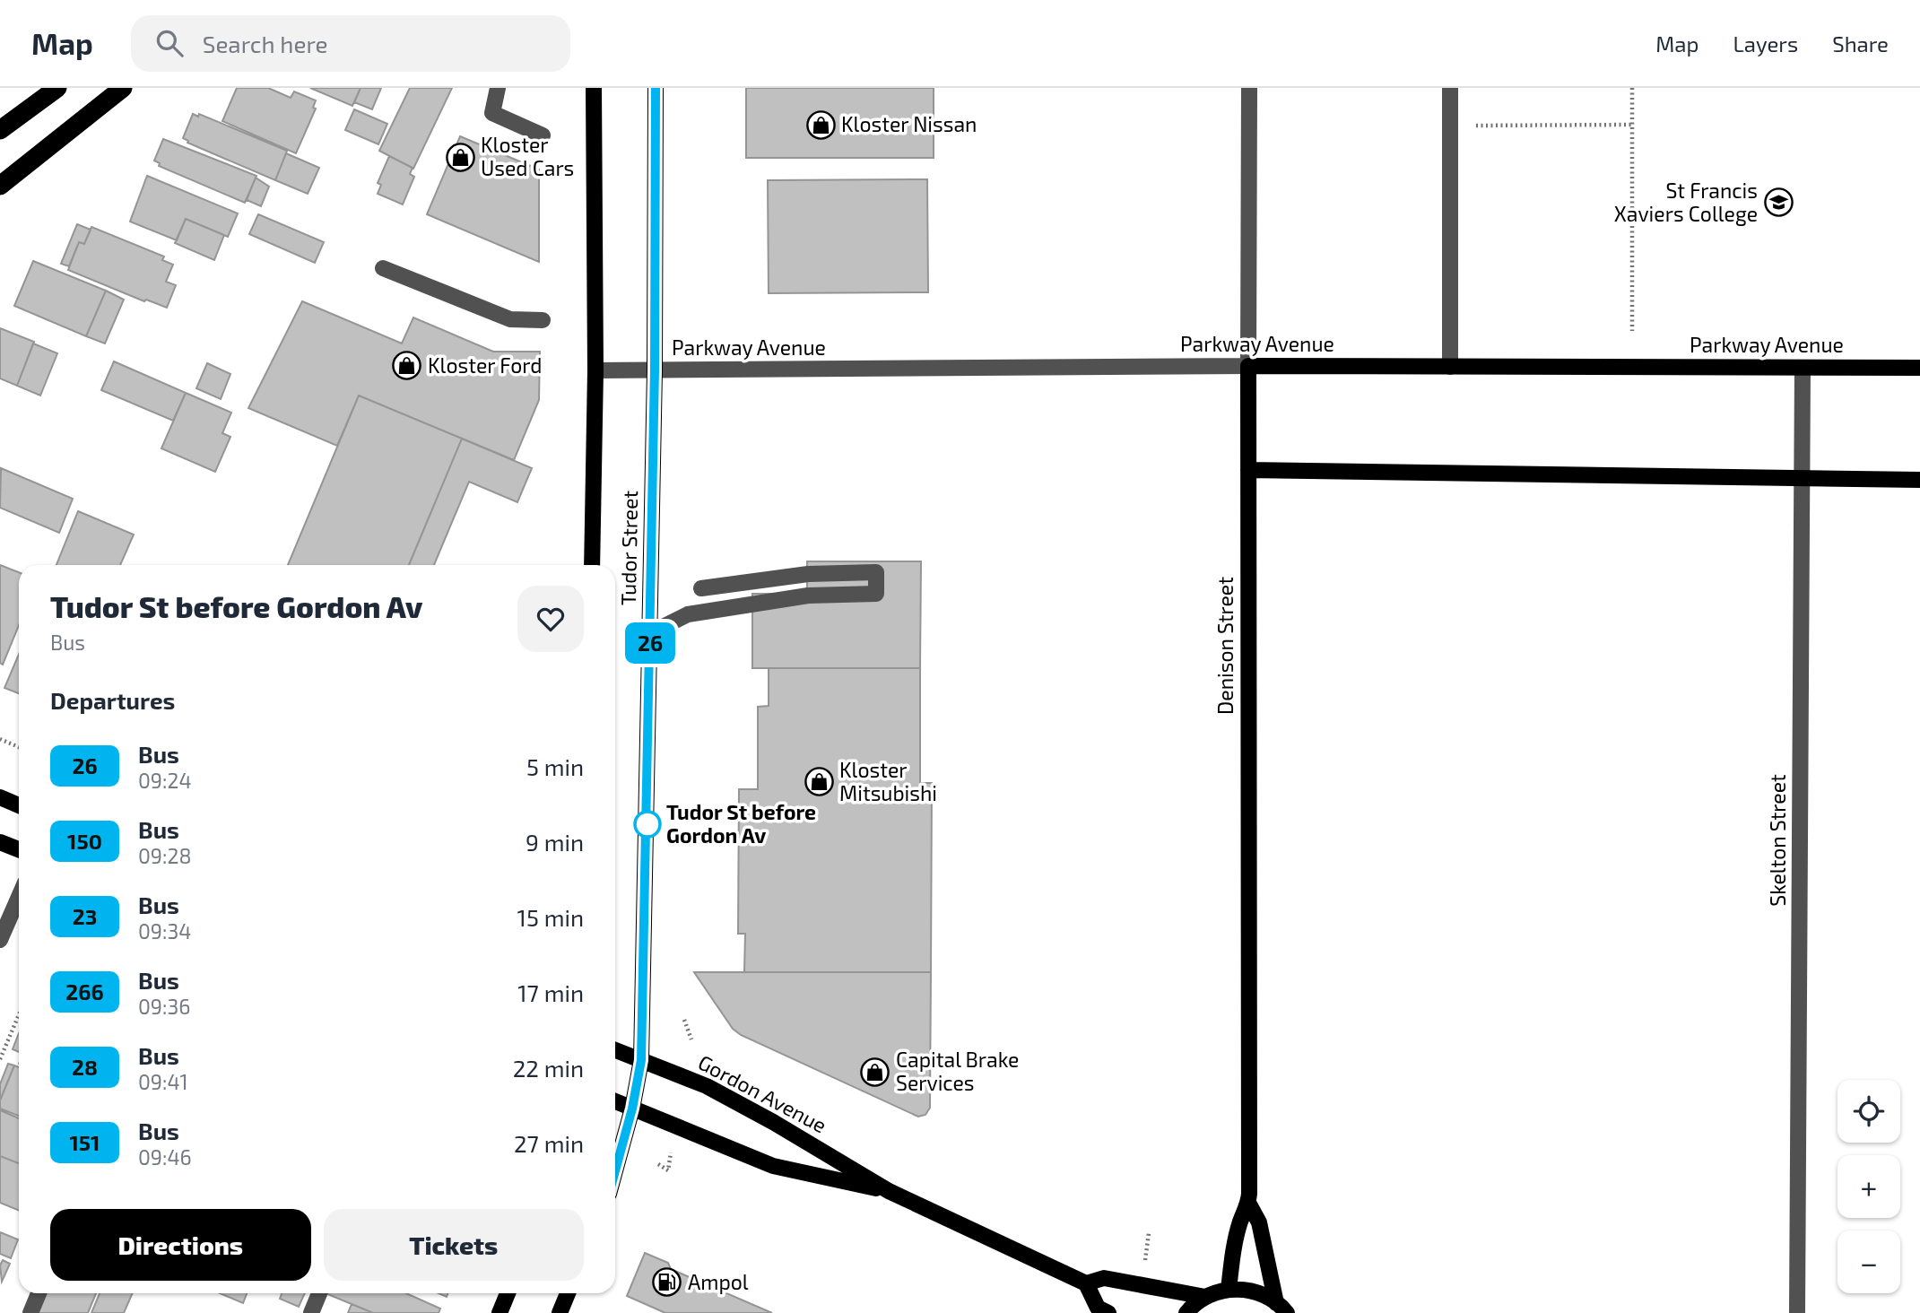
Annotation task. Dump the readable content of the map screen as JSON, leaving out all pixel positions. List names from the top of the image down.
{
  "streets": {
    "main road": [
      "Parkway Avenue",
      "Tudor Street",
      "Denison Street",
      "Gordon Avenue"
    ],
    "street": ["Skelton Street"]
  },
  "crossings": [
    ["Parkway Avenue", "Tudor Street"],
    ["Parkway Avenue", "Denison Street"],
    ["Parkway Avenue", "Skelton Street"],
    ["Tudor Street", "Gordon Avenue"]
  ],
  "places": {
    "shop": [
      "Kloster Nissan",
      "Kloster Used Cars",
      "Kloster Ford",
      "Kloster Mitsubishi",
      "Capital Brake Services"
    ],
    "school or university": ["St Francis Xaviers College"],
    "other": ["Tudor St before Gordon Av"],
    "fuel station": ["Ampol"]
  },
  "lines": ["bus line 26"],
  "page": {
    "header": "Map",
    "search": "Search here",
    "nav": ["Map", "Layers", "Share"],
    "on_map": "26",
    "heading": [
      ["Tudor St before Gordon Av", "Bus"],
      "Departures"
    ],
    "list": [
      {
        "mark": "26",
        "name": "Bus",
        "note": "09:24",
        "value": "5 min"
      },
      {
        "mark": "150",
        "name": "Bus",
        "note": "09:28",
        "value": "9 min"
      },
      {
        "mark": "23",
        "name": "Bus",
        "note": "09:34",
        "value": "15 min"
      },
      {
        "mark": "266",
        "name": "Bus",
        "note": "09:36",
        "value": "17 min"
      },
      {
        "mark": "28",
        "name": "Bus",
        "note": "09:41",
        "value": "22 min"
      },
      {
        "mark": "151",
        "name": "Bus",
        "note": "09:46",
        "value": "27 min"
      }
    ],
    "map_buttons": ["+", "−"],
    "buttons": ["Directions", "Tickets"]
  }
}
